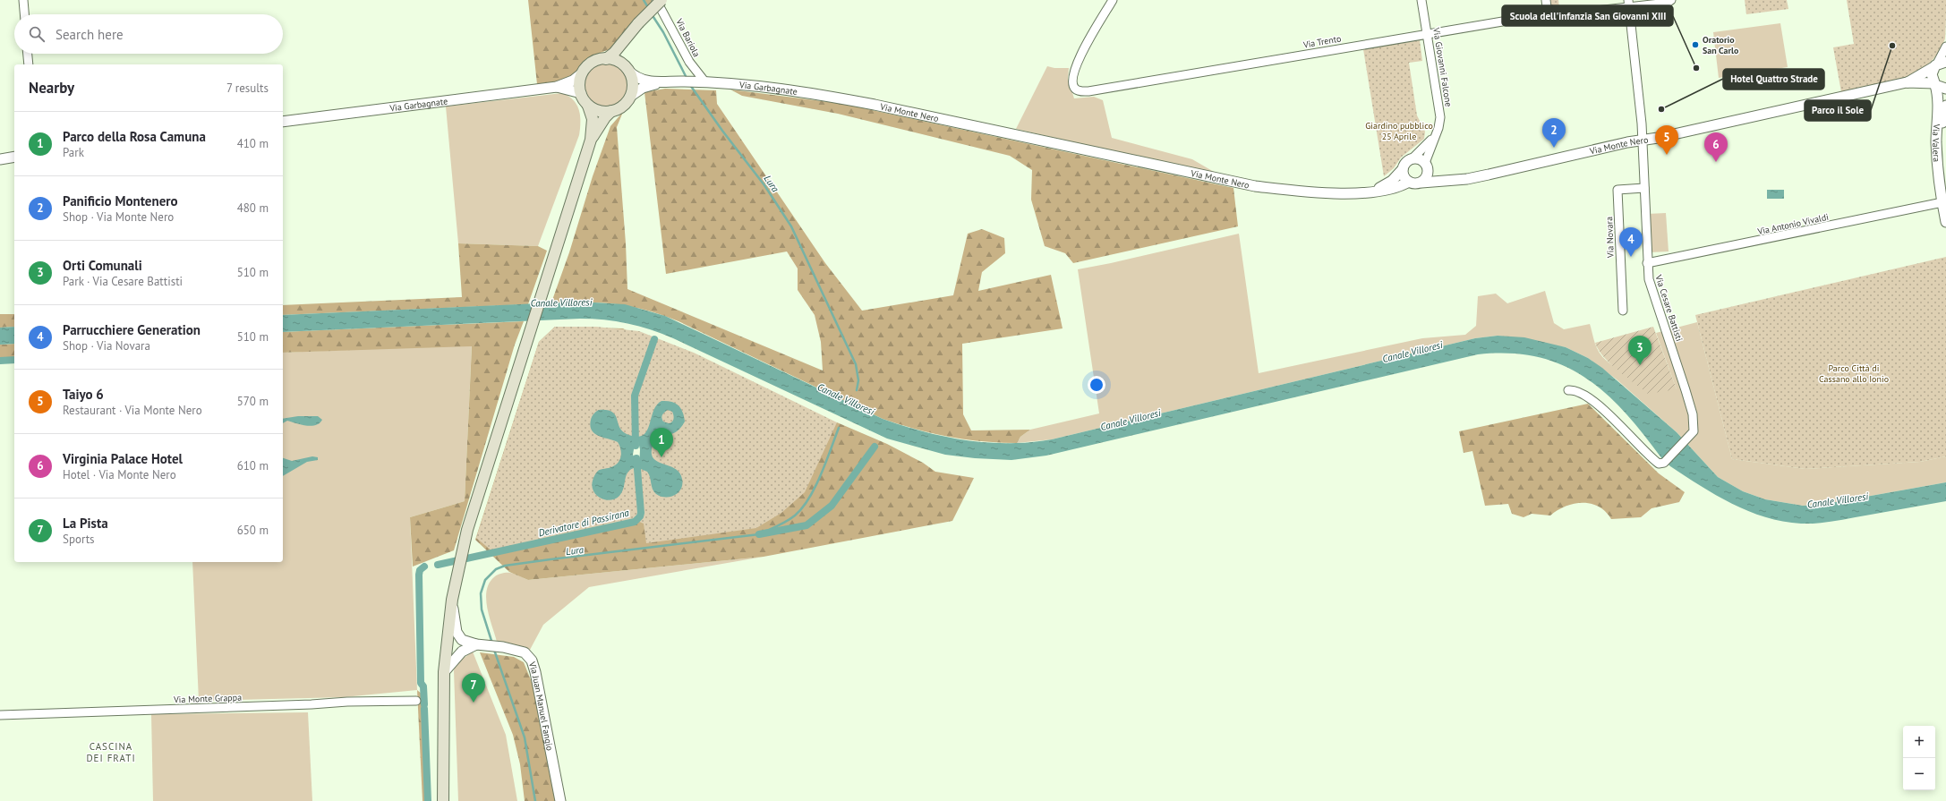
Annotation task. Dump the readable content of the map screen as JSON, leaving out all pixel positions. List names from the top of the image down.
{
  "streets": {
    "street": [
      "Via Bariola",
      "Via Trento",
      "Via Giovanni Falcone",
      "Via Garbagnate",
      "Via Monte Nero",
      "Via Valera",
      "Via Antonio Vivaldi",
      "Via Novara",
      "Via Cesare Battisti",
      "Via Monte Grappa",
      "Via Juan Manuel Fangio"
    ]
  },
  "crossings": [
    ["Via Bariola", "Via Garbagnate"],
    ["Via Trento", "Via Giovanni Falcone"],
    ["Via Trento", "Via Cesare Battisti"],
    ["Via Giovanni Falcone", "Via Monte Nero"],
    ["Via Garbagnate", "Via Monte Nero"],
    ["Via Monte Nero", "Via Valera"],
    ["Via Monte Nero", "Via Cesare Battisti"],
    ["Via Valera", "Via Antonio Vivaldi"],
    ["Via Antonio Vivaldi", "Via Cesare Battisti"],
    ["Via Novara", "Via Cesare Battisti"]
  ],
  "districts": ["CASCINA DEI FRATI"],
  "water": ["Lura", "Canale Villoresi", "Derivatore di Passirana"],
  "parks": ["Giardino pubblico 25 Aprile", "Parco Città di Cassano allo Ionio"],
  "places": [
    "Oratorio San Carlo",
    "Parco il Sole",
    "Scuola dell'infanzia San Giovanni XIII",
    "Hotel Quattro Strade"
  ],
  "page": {
    "search": "Search here",
    "heading": ["Nearby", "7 results"],
    "list": [
      {
        "mark": "1",
        "name": "Parco della Rosa Camuna",
        "note": "Park",
        "value": "410 m"
      },
      {
        "mark": "2",
        "name": "Panificio Montenero",
        "note": "Shop · Via Monte Nero",
        "value": "480 m"
      },
      {
        "mark": "3",
        "name": "Orti Comunali",
        "note": "Park · Via Cesare Battisti",
        "value": "510 m"
      },
      {
        "mark": "4",
        "name": "Parrucchiere Generation",
        "note": "Shop · Via Novara",
        "value": "510 m"
      },
      {
        "mark": "5",
        "name": "Taiyo 6",
        "note": "Restaurant · Via Monte Nero",
        "value": "570 m"
      },
      {
        "mark": "6",
        "name": "Virginia Palace Hotel",
        "note": "Hotel · Via Monte Nero",
        "value": "610 m"
      },
      {
        "mark": "7",
        "name": "La Pista",
        "note": "Sports",
        "value": "650 m"
      }
    ],
    "pins": [
      "2",
      "5",
      "6",
      "4",
      "3",
      "1",
      "7"
    ],
    "map_buttons": ["+", "−"]
  }
}
